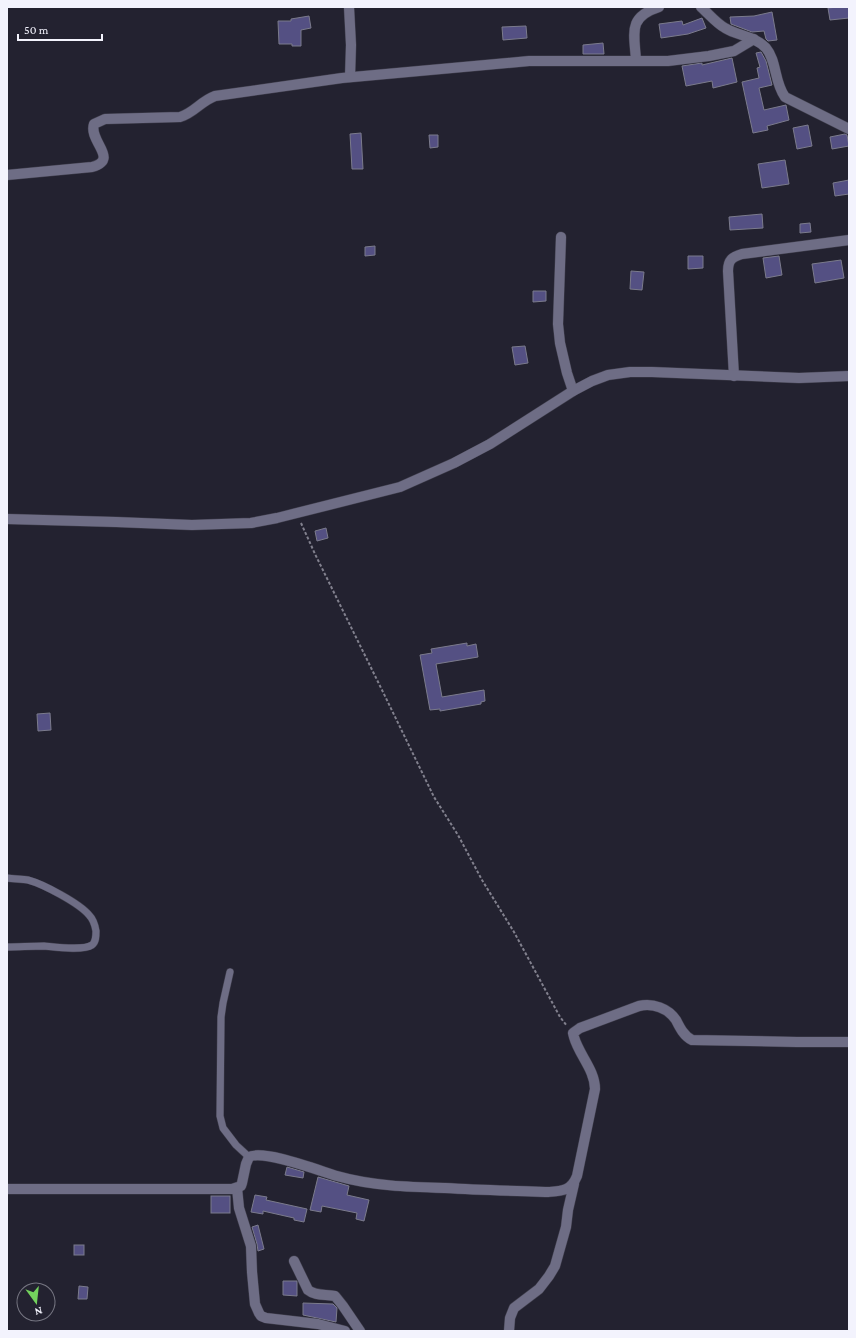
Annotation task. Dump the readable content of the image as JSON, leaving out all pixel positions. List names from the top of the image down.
{
  "scale_bar": "50 m",
  "north": "bottom"
}
